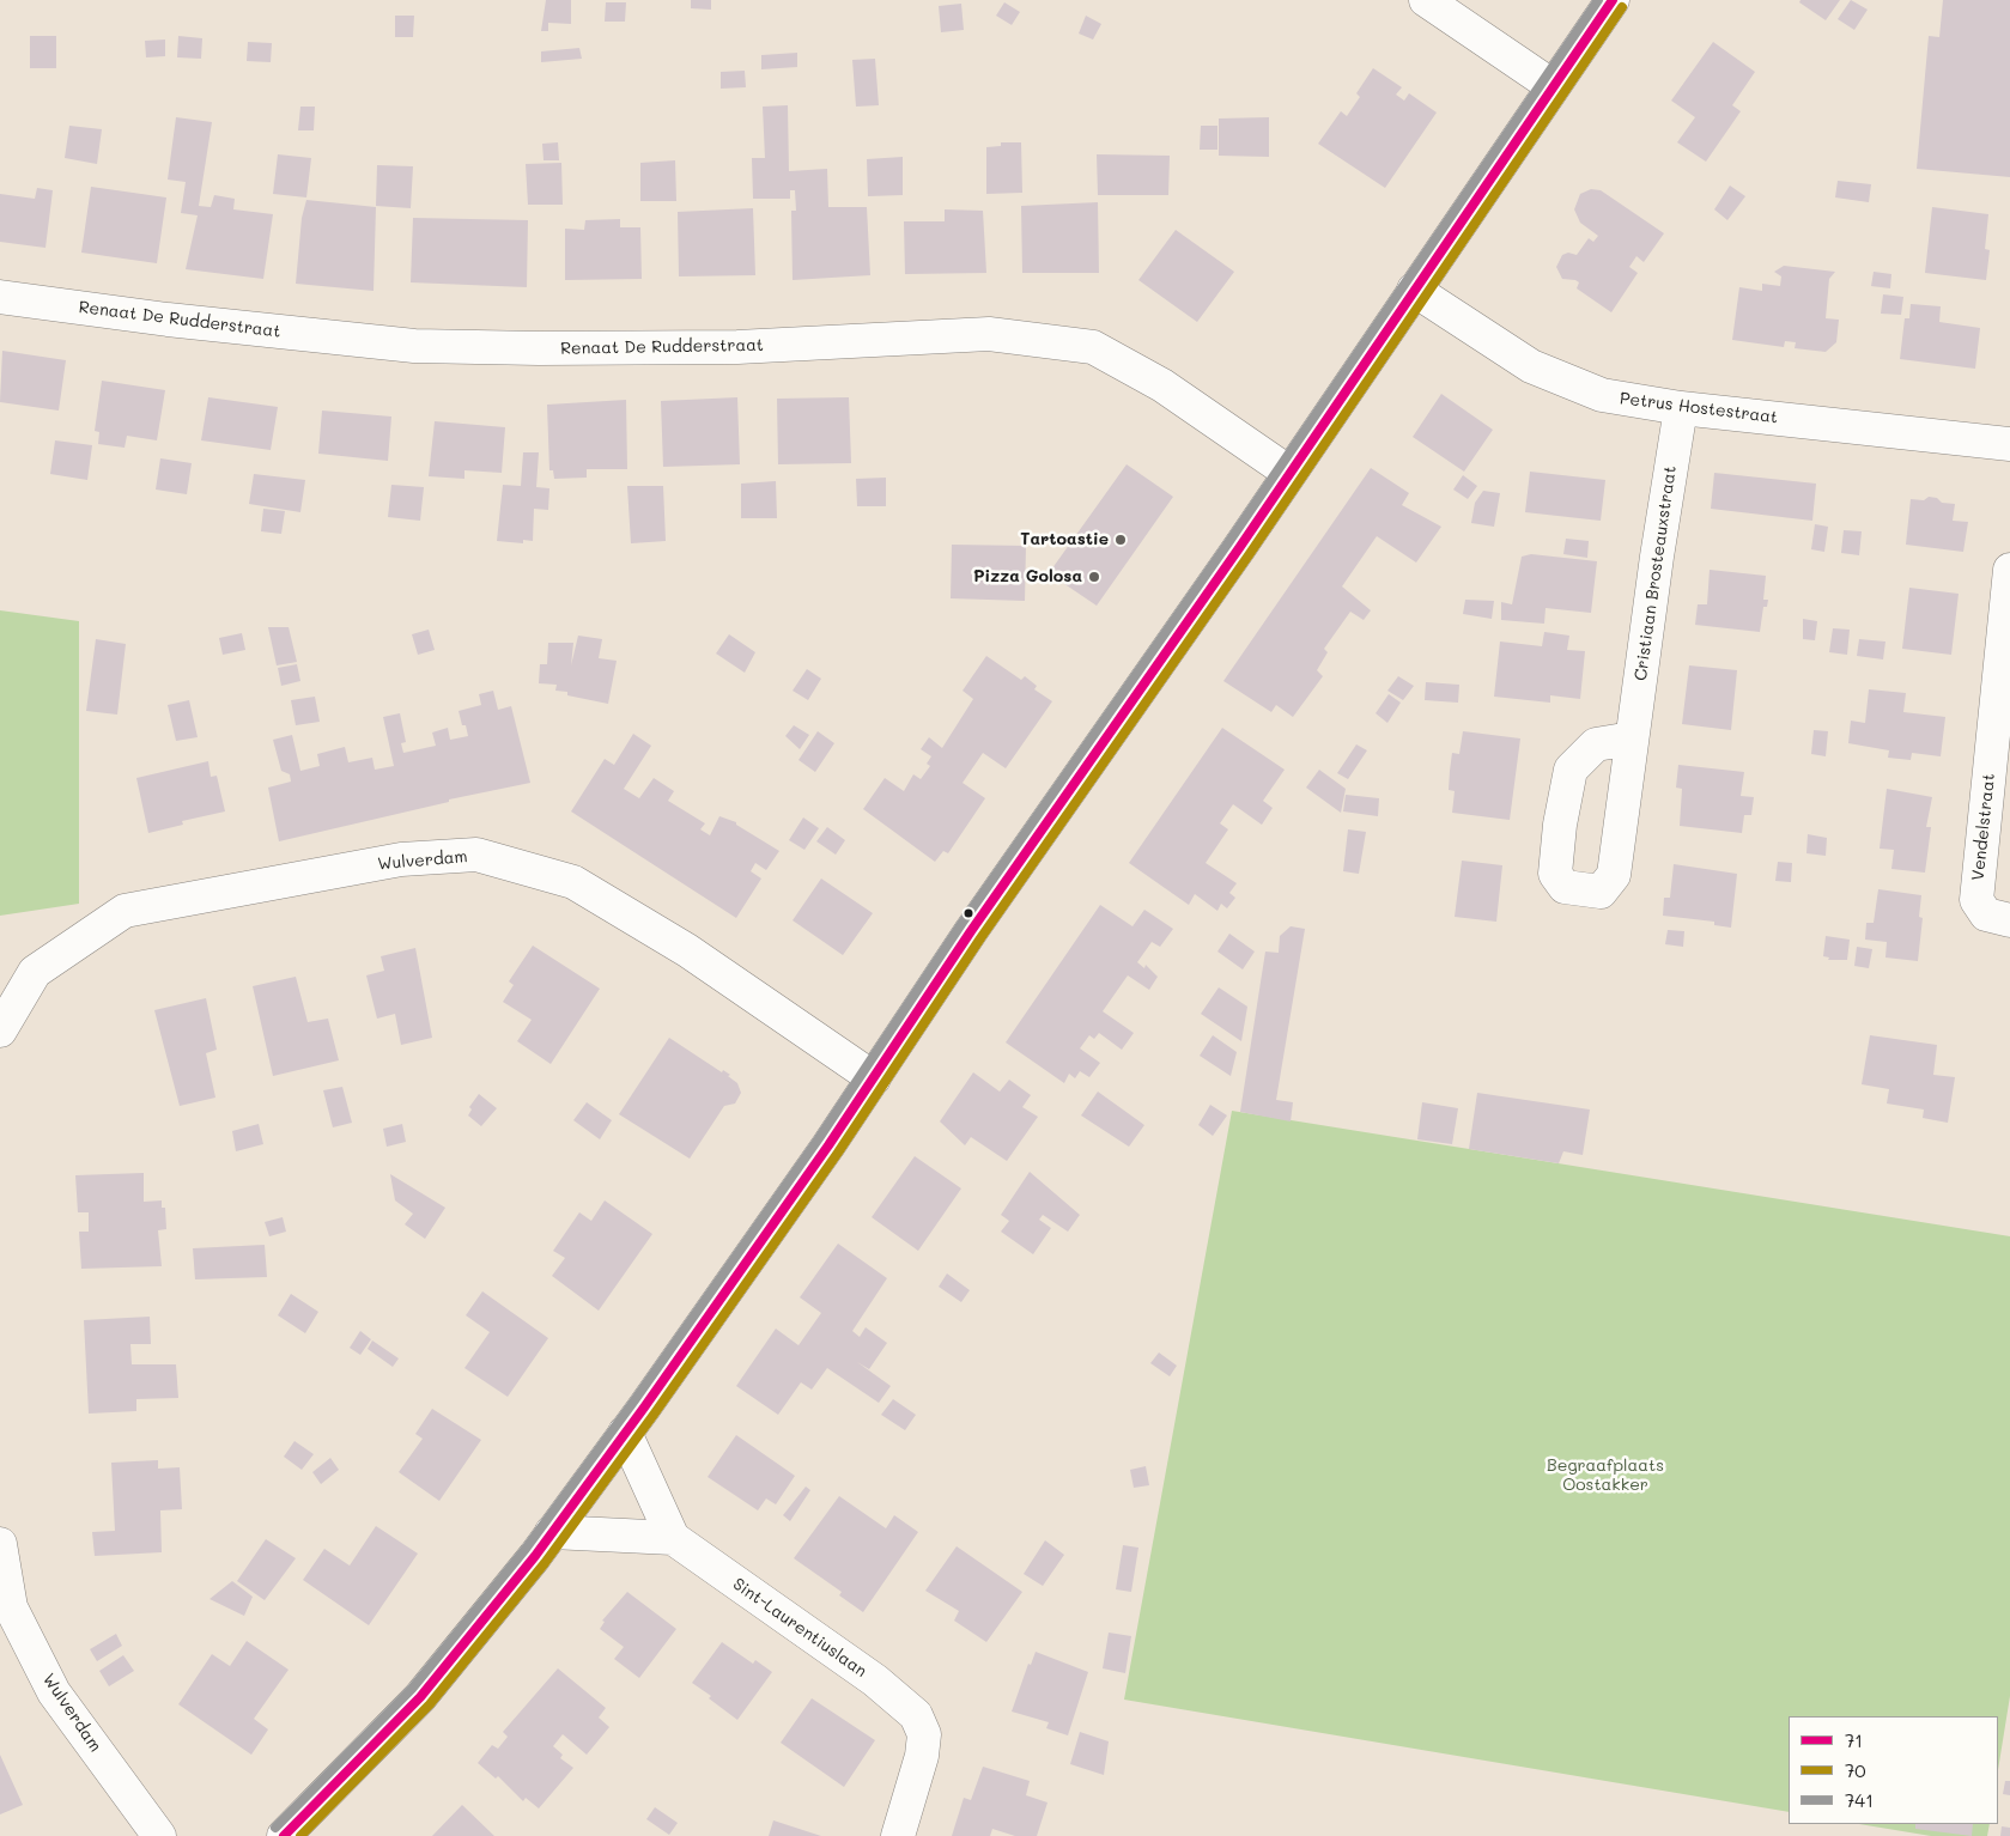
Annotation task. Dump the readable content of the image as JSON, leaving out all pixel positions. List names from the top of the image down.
{
  "streets": {
    "street": [
      "Renaat De Rudderstraat",
      "Petrus Hostestraat",
      "Cristiaan Brosteauxstraat",
      "Vendelstraat",
      "Wulverdam",
      "Sint-Laurentiuslaan"
    ]
  },
  "crossings": [
    ["Petrus Hostestraat", "Cristiaan Brosteauxstraat"]
  ],
  "parks": ["Begraafplaats Oostakker"],
  "places": ["Tartoastie", "Pizza Golosa"],
  "lines": ["transit line 71", "transit line 741", "transit line 70"],
  "legend": ["71", "70", "741"]
}
